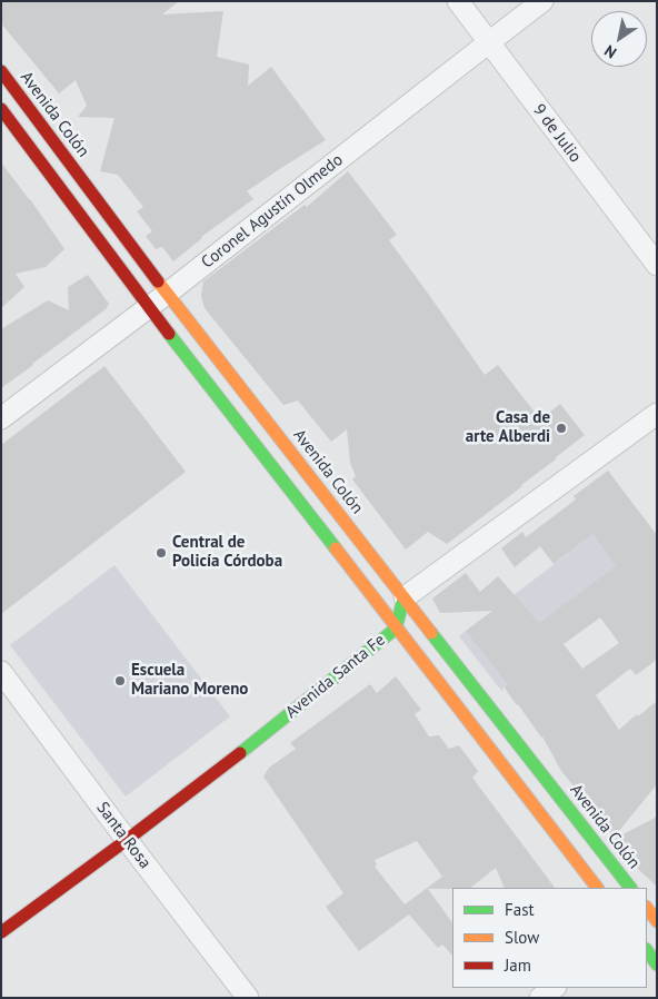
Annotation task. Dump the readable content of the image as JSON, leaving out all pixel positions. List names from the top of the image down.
{
  "streets": {
    "main road": ["Avenida Colón", "Avenida Santa Fe"],
    "street": ["9 de Julio", "Coronel Agustín Olmedo", "Santa Rosa"]
  },
  "crossings": [
    ["Avenida Colón", "Coronel Agustín Olmedo"],
    ["Avenida Colón", "Avenida Santa Fe"],
    ["9 de Julio", "Coronel Agustín Olmedo"],
    ["Avenida Santa Fe", "Santa Rosa"]
  ],
  "places": ["Casa de arte Alberdi", "Central de Policía Córdoba", "Escuela Mariano Moreno"],
  "legend": ["Fast", "Slow", "Jam"],
  "north": "bottom left"
}
